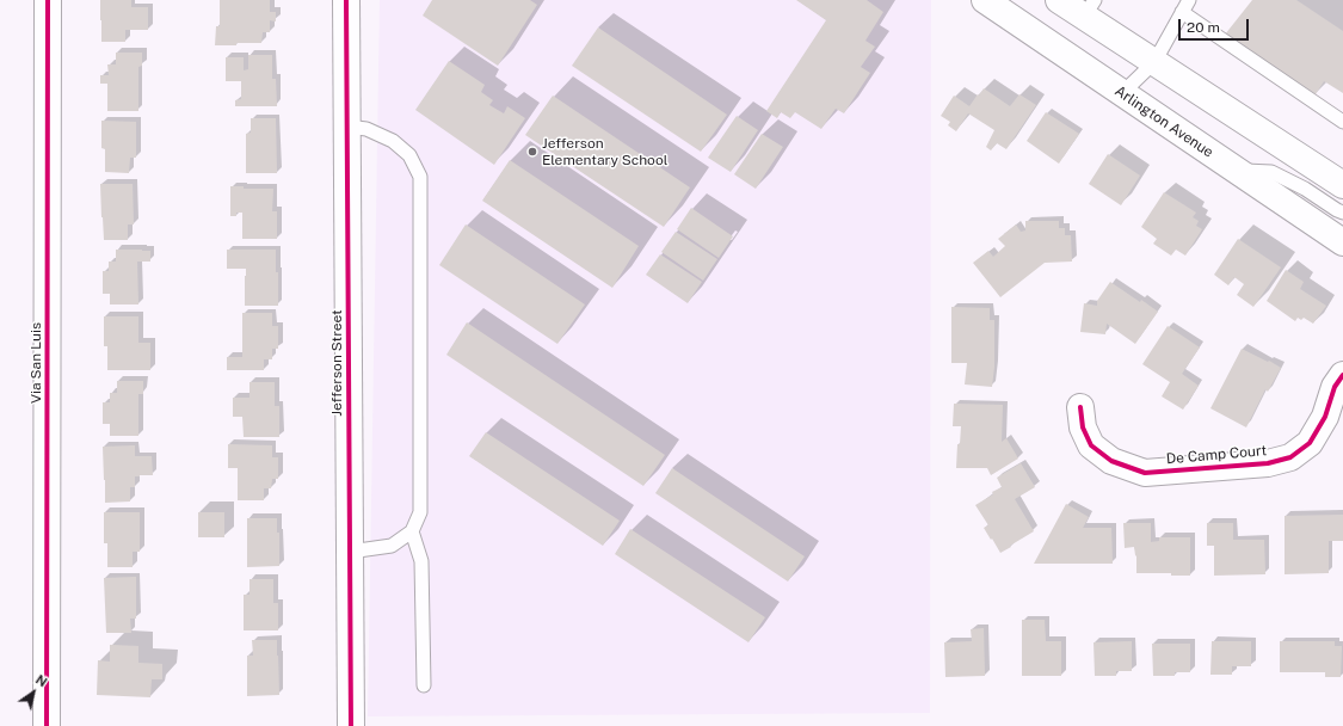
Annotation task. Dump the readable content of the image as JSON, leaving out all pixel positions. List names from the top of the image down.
{
  "streets": {
    "street": [
      "Arlington Avenue",
      "Via San Luis",
      "Jefferson Street",
      "De Camp Court"
    ]
  },
  "places": ["Jefferson Elementary School"],
  "scale_bar": "20 m",
  "north": "top right"
}
